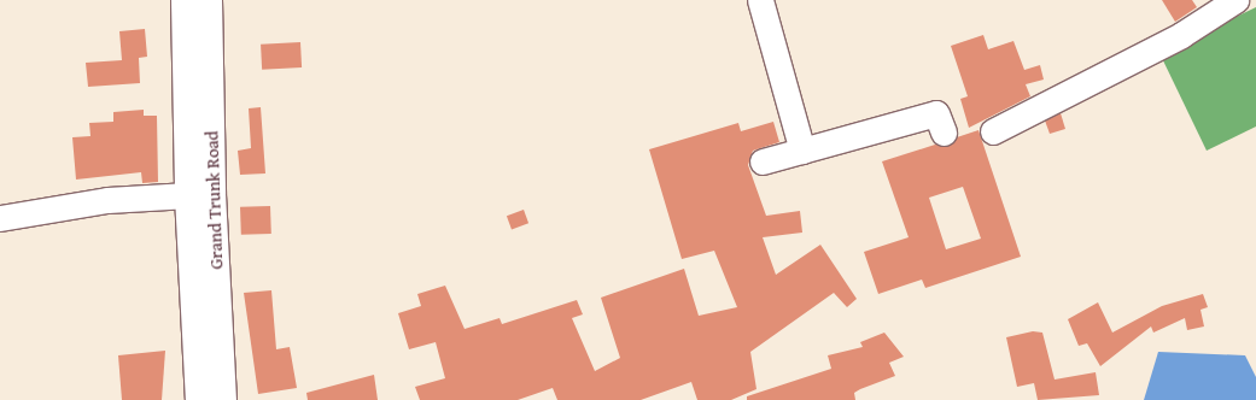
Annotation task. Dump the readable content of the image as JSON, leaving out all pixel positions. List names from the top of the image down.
{
  "streets": {
    "highway": ["Grand Trunk Road"]
  }
}
